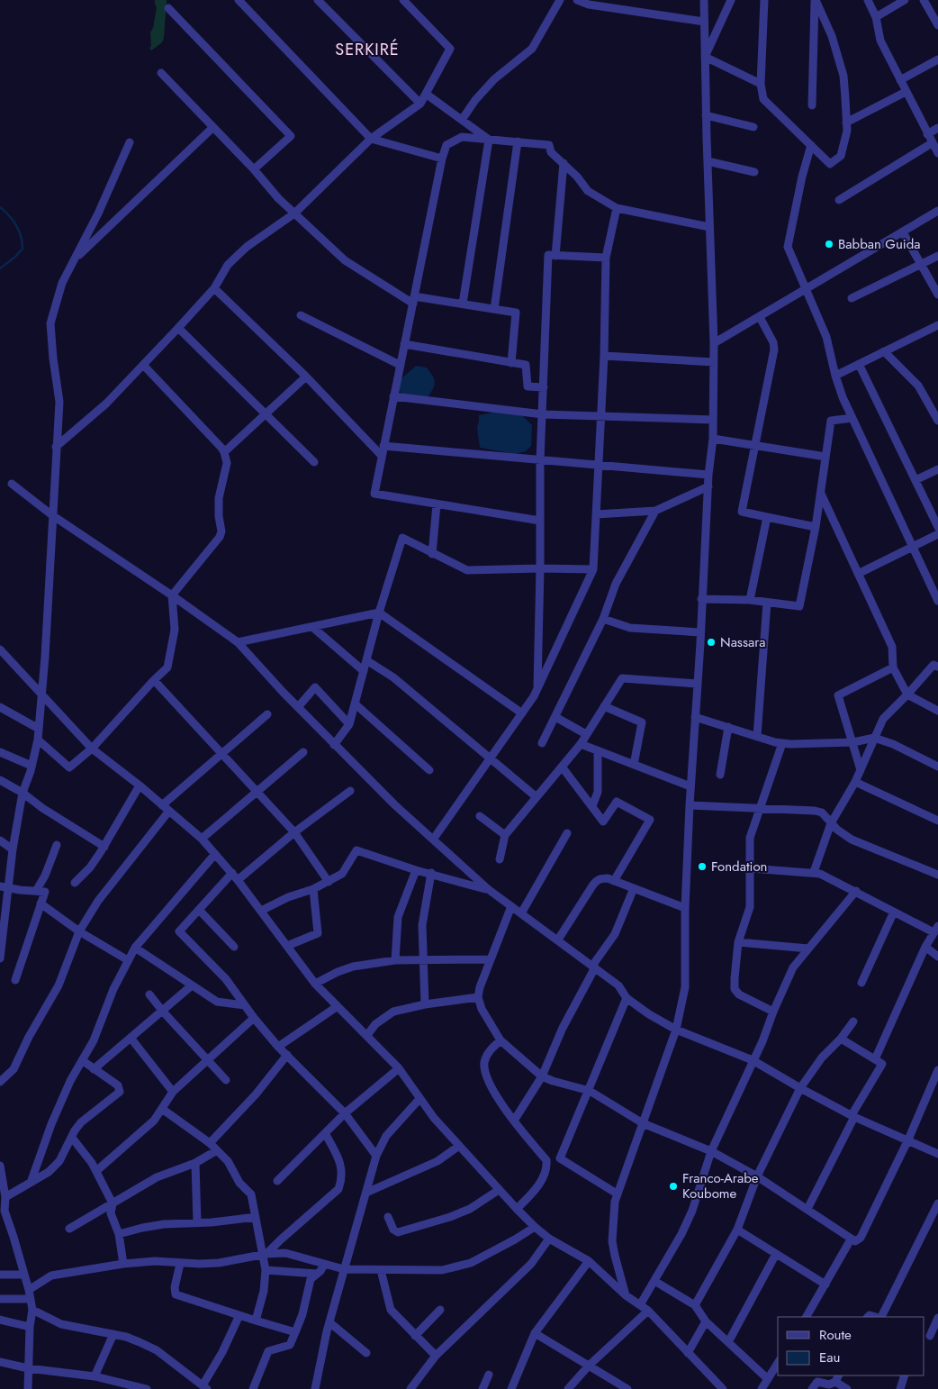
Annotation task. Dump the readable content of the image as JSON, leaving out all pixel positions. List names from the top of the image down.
{
  "districts": ["SERKIRÉ"],
  "places": [
    "Babban Guida",
    "Nassara",
    "Fondation",
    "Franco-Arabe Koubome"
  ],
  "legend": ["Route", "Eau"]
}
